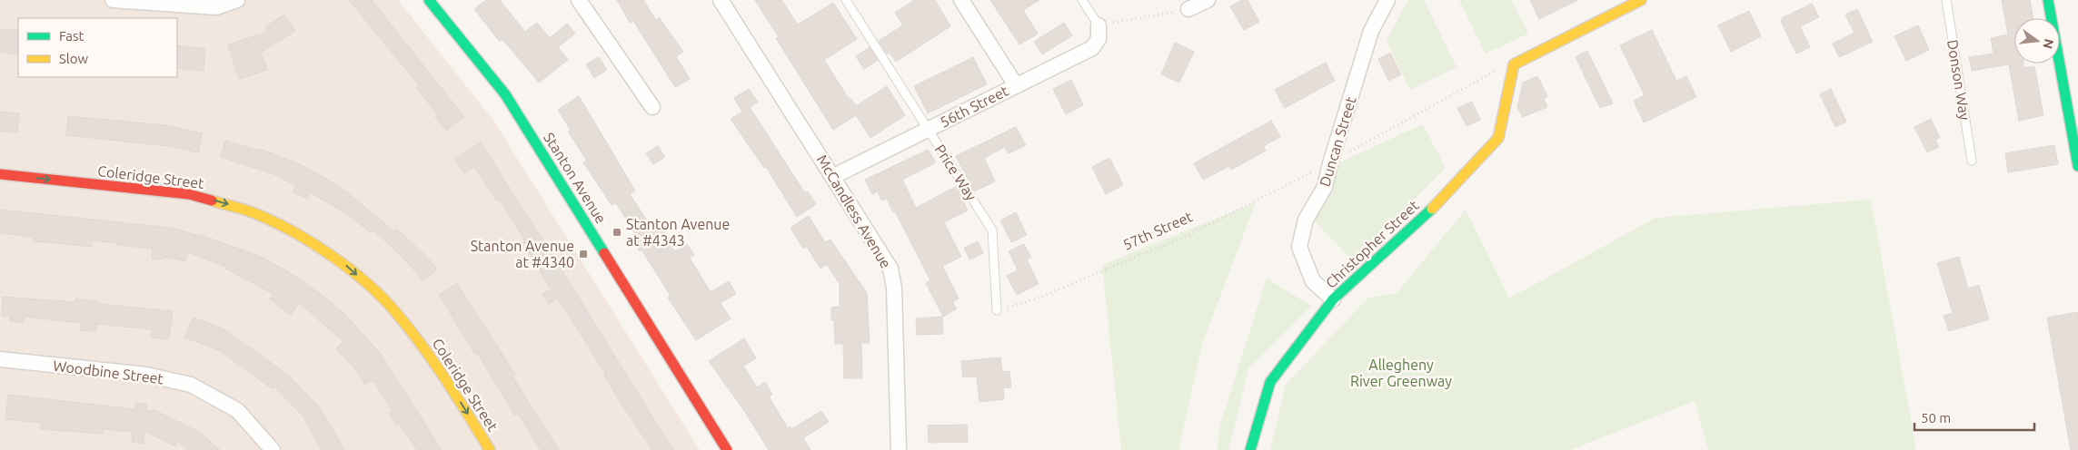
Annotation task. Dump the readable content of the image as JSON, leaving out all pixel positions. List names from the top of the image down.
{
  "streets": {
    "street": [
      "56th Street",
      "Duncan Street",
      "Coleridge Street",
      "Stanton Avenue",
      "McCandless Avenue",
      "Christopher Street",
      "Woodbine Street"
    ],
    "lane": ["Donson Way", "Price Way"],
    "path": ["57th Street"]
  },
  "crossings": [
    ["56th Street", "Price Way"],
    ["56th Street", "McCandless Avenue"],
    ["Duncan Street", "Christopher Street"],
    ["Price Way", "57th Street"]
  ],
  "one_way": ["Coleridge Street"],
  "parks": ["Allegheny River Greenway"],
  "places": {
    "transit": ["Stanton Avenue at #4343", "Stanton Avenue at #4340"]
  },
  "legend": ["Fast", "Slow"],
  "scale_bar": "50 m",
  "north": "right"
}
